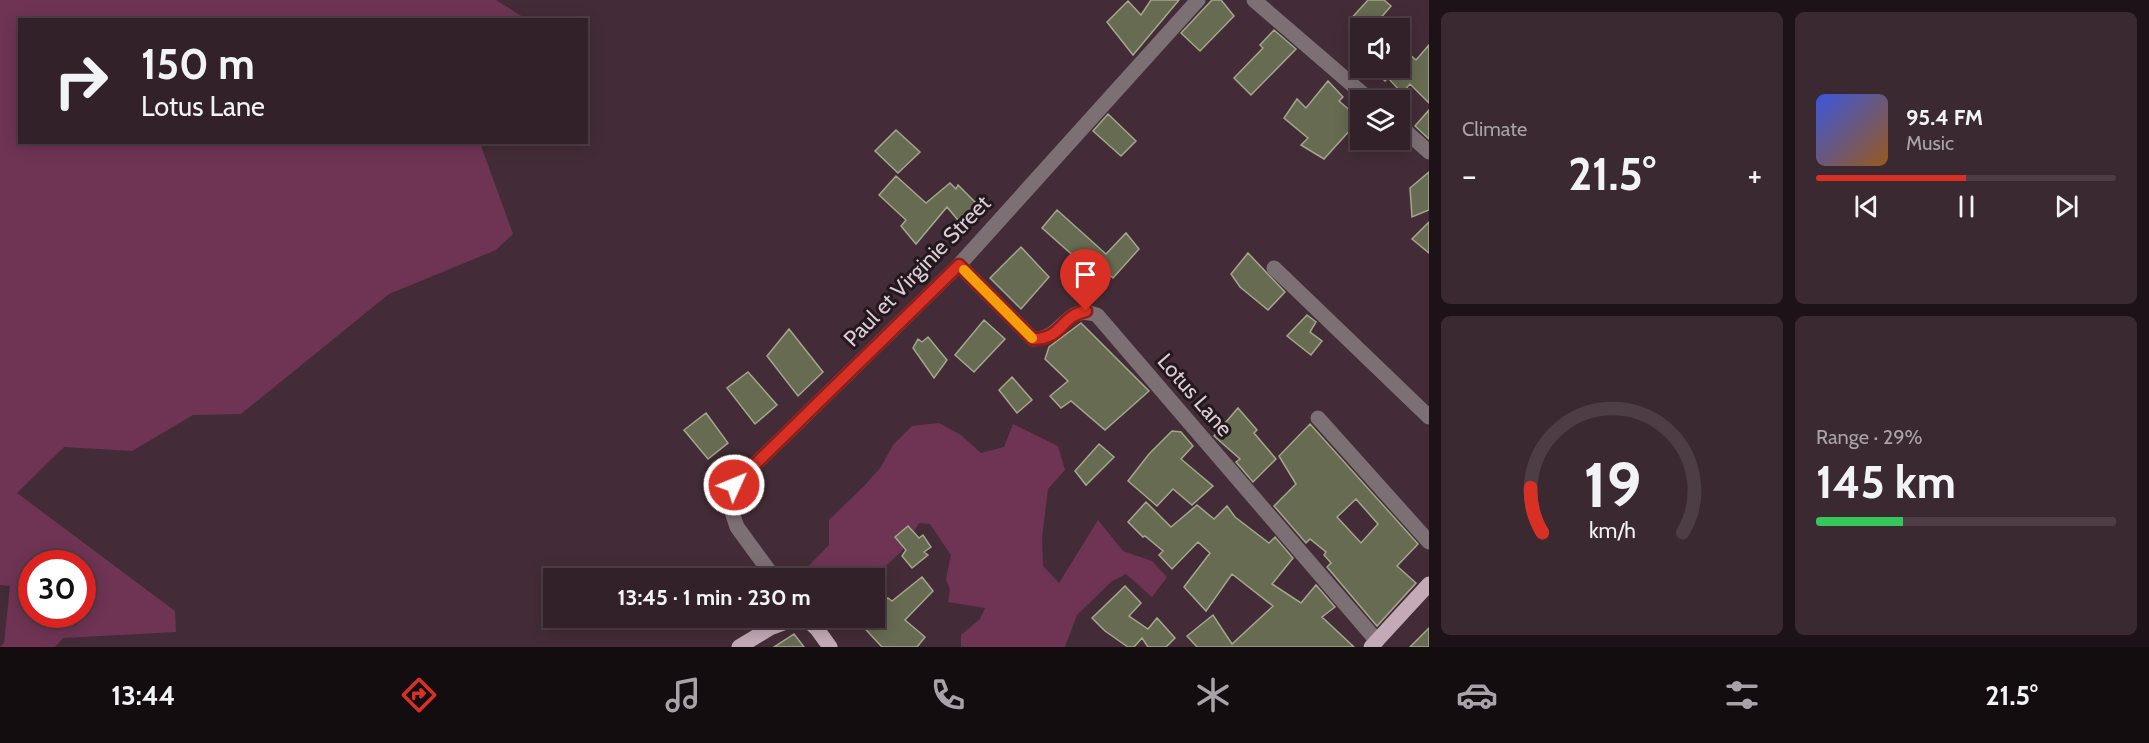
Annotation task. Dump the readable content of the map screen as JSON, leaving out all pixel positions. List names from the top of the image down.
{
  "streets": {
    "street": ["Paul et Virginie Street", "Lotus Lane"]
  },
  "crossings": [
    ["Paul et Virginie Street", "Lotus Lane"]
  ],
  "page": {
    "tile": [
      "Climate",
      ["Range · 29%", "145 km"]
    ],
    "turn": ["150 m", "Lotus Lane"],
    "song": ["95.4 FM", "Music"],
    "heat": ["−", "21.5°", "+"],
    "limit": "30",
    "trip": "13:45 · 1 min · 230 m",
    "tabs": ["13:44", "21.5°"],
    "gauge": ["19", "km/h"]
  }
}
